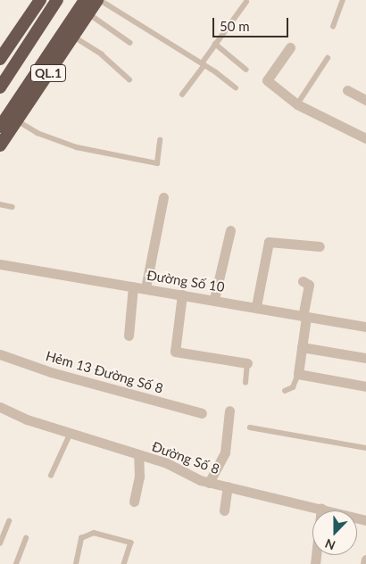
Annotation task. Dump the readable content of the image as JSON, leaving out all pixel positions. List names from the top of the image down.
{
  "streets": {
    "highway": ["QL.1"],
    "street": ["Đường Số 10", "Hẻm 13 Đường Số 8", "Đường Số 8"]
  },
  "scale_bar": "50 m",
  "north": "bottom"
}
